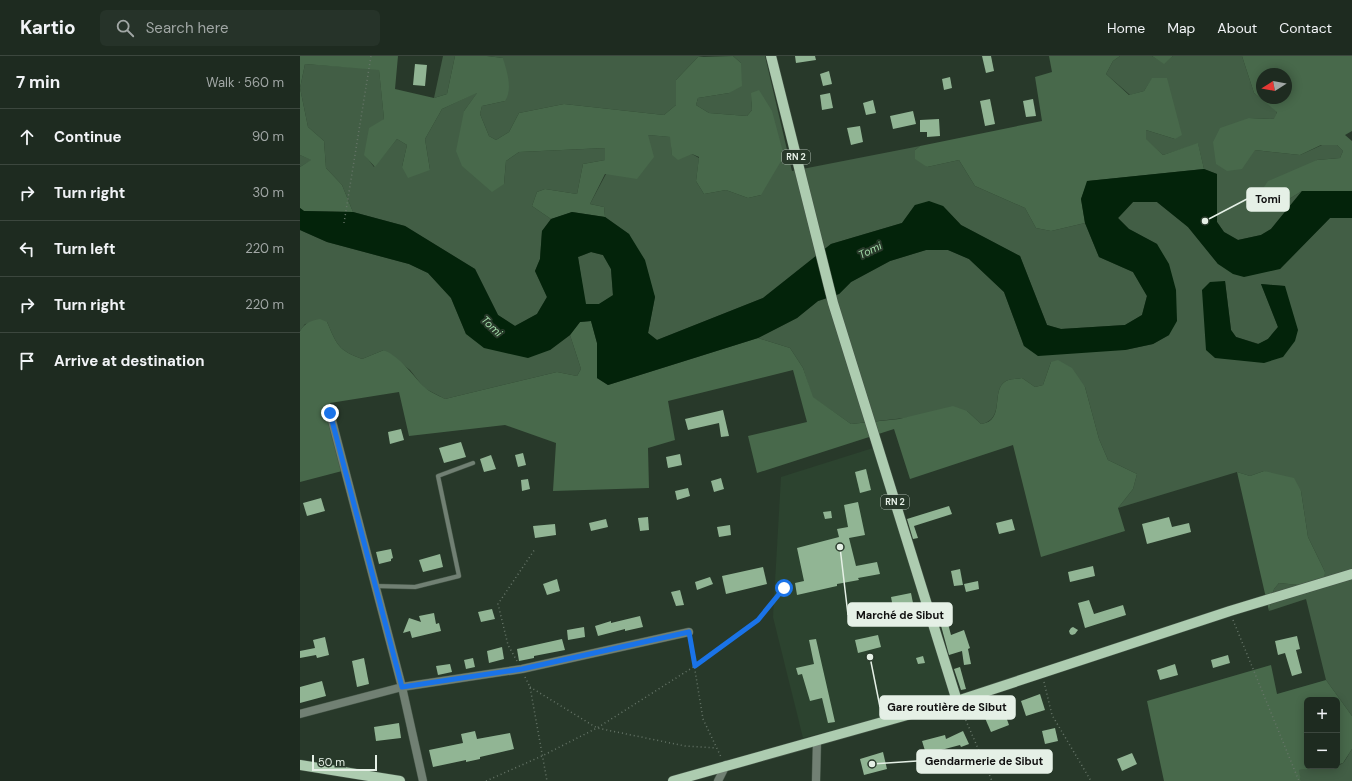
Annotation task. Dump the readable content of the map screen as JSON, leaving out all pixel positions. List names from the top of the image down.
{
  "streets": {
    "main road": ["RN 2"]
  },
  "water": ["Tomi"],
  "places": [
    "Tomi",
    "Marché de Sibut",
    "Gare routière de Sibut",
    "Gendarmerie de Sibut"
  ],
  "scale_bar": "50 m",
  "north": "left",
  "page": {
    "header": "Kartio",
    "search": "Search here",
    "nav": [
      "Home",
      "Map",
      "About",
      "Contact"
    ],
    "heading": ["7 min", "Walk · 560 m"],
    "list": [
      ["Continue", "90 m"],
      ["Turn right", "30 m"],
      ["Turn left", "220 m"],
      ["Turn right", "220 m"],
      "Arrive at destination"
    ],
    "map_buttons": ["+", "−"],
    "scale": "50 m"
  }
}
